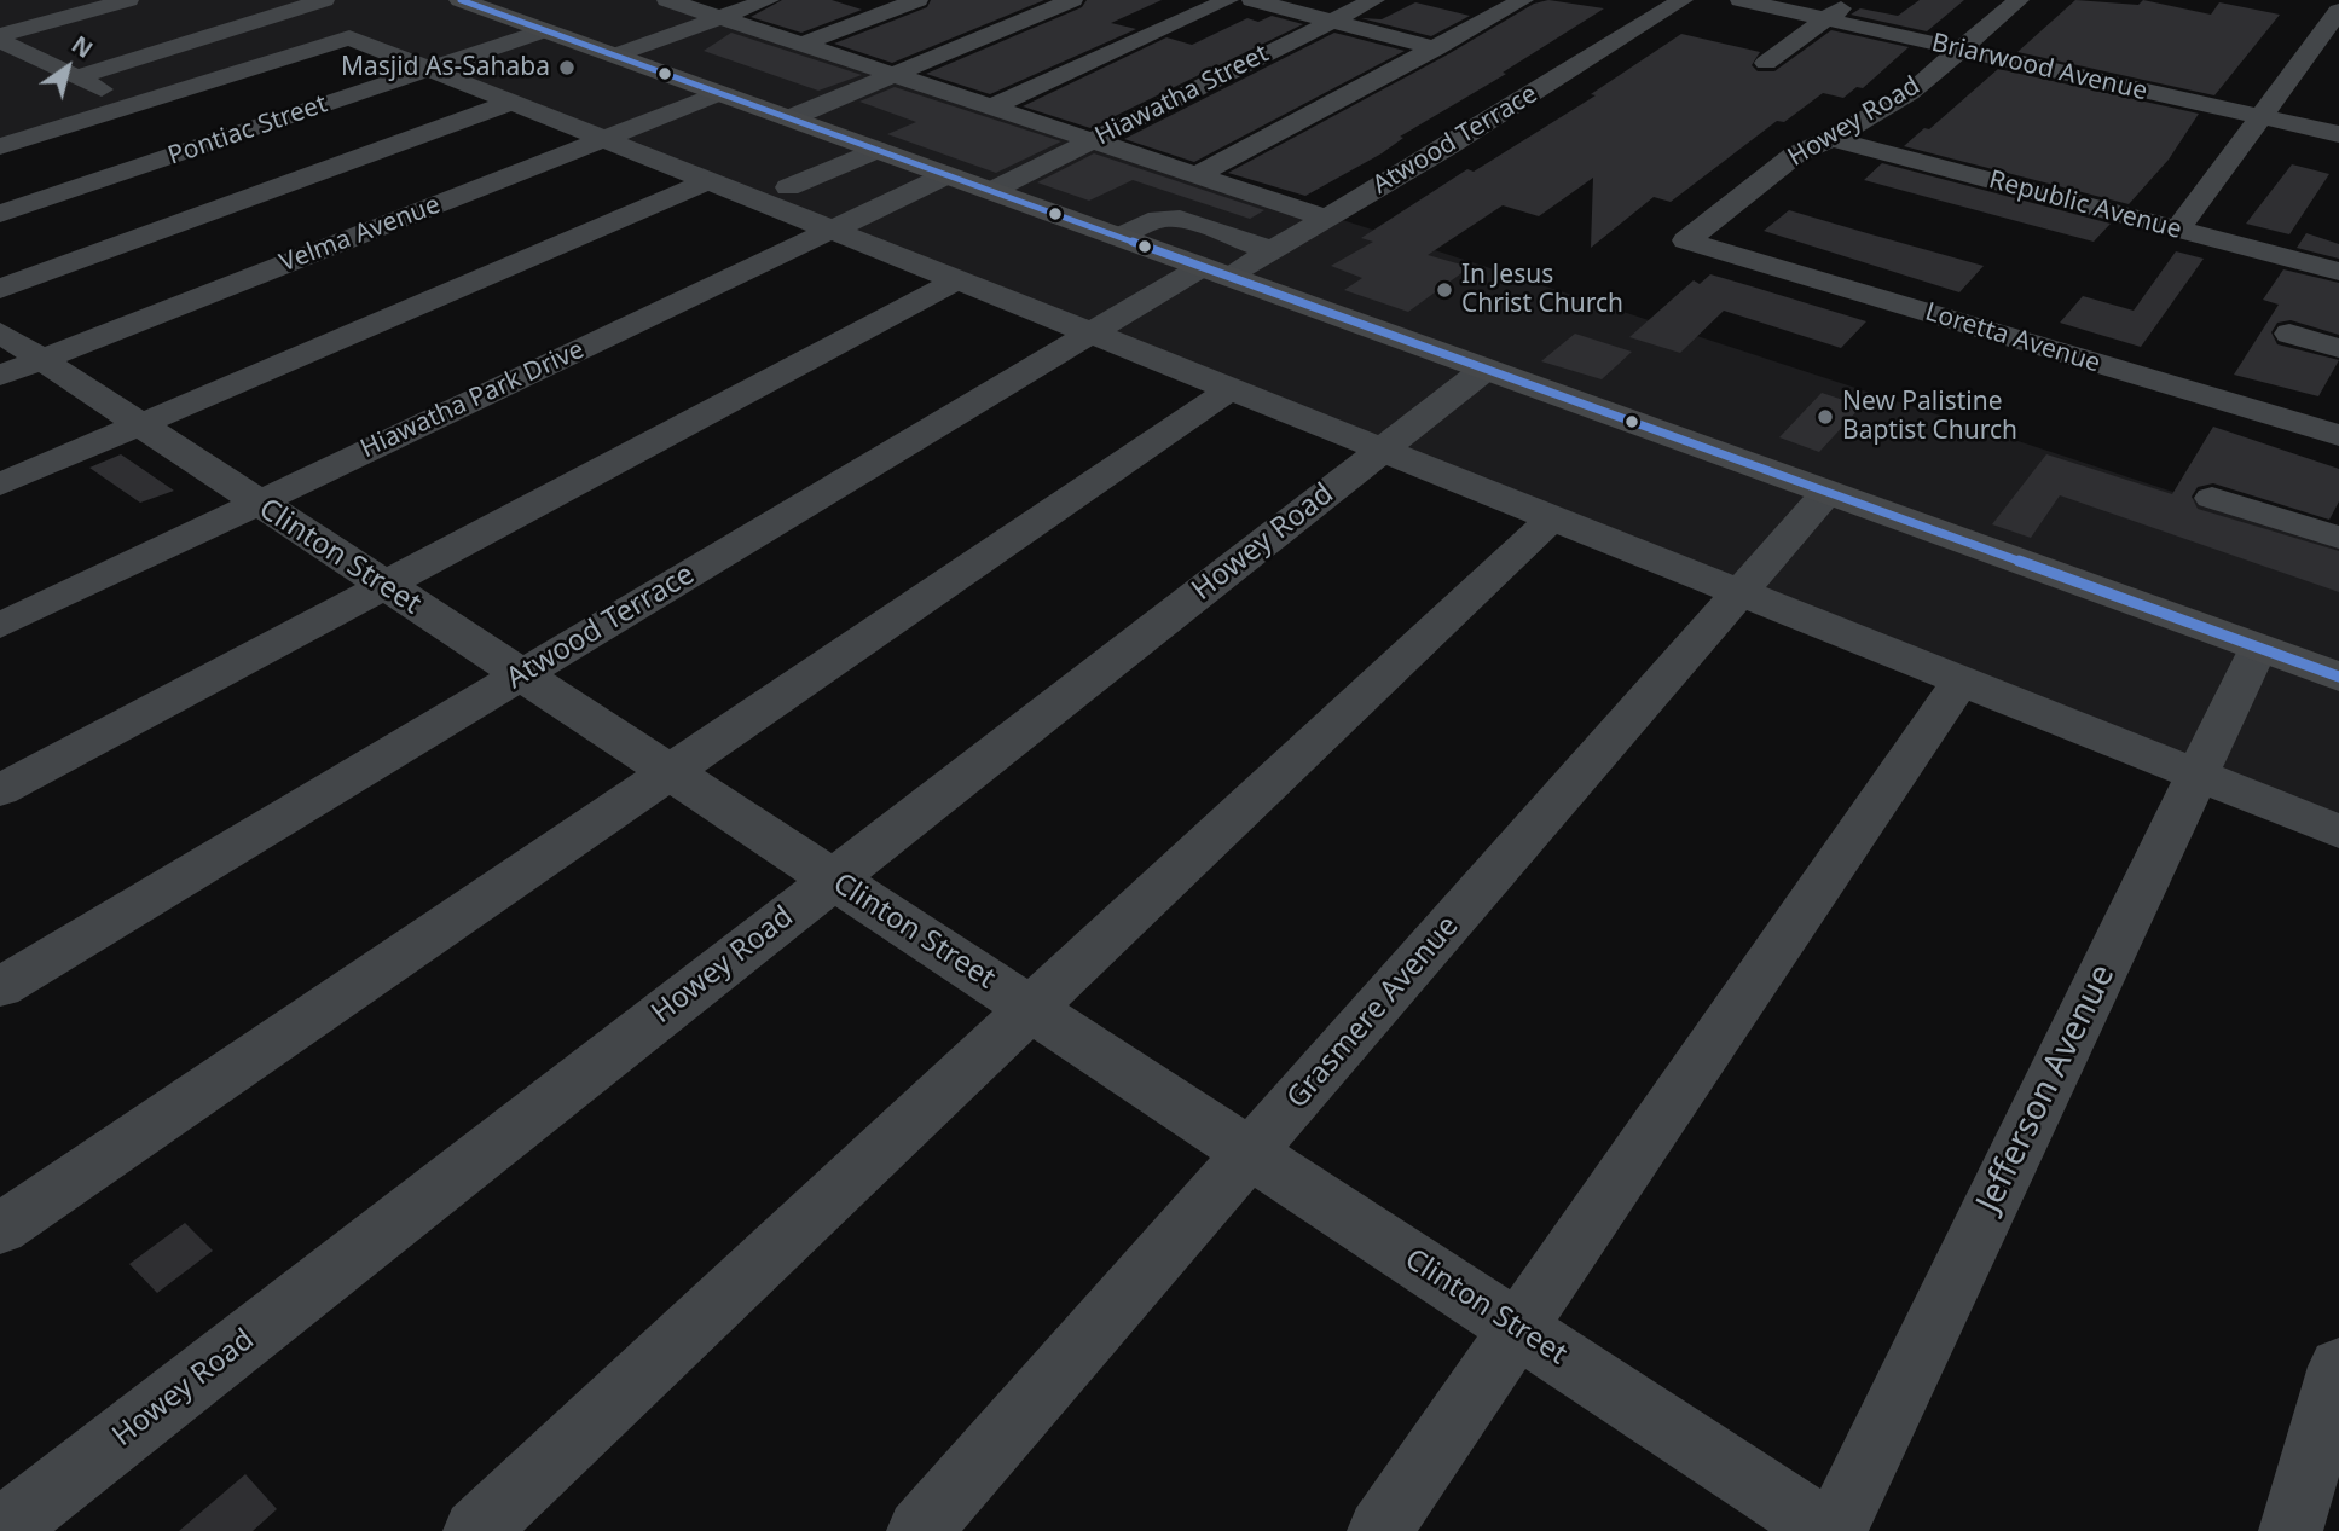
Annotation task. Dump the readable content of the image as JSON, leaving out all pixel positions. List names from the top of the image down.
{
  "streets": {
    "street": [
      "Briarwood Avenue",
      "Hiawatha Street",
      "Howey Road",
      "Pontiac Street",
      "Atwood Terrace",
      "Republic Avenue",
      "Velma Avenue",
      "Loretta Avenue",
      "Hiawatha Park Drive",
      "Clinton Street",
      "Grasmere Avenue",
      "Jefferson Avenue"
    ]
  },
  "crossings": [
    ["Briarwood Avenue", "Howey Road"],
    ["Howey Road", "Republic Avenue"],
    ["Howey Road", "Loretta Avenue"],
    ["Howey Road", "Clinton Street"],
    ["Atwood Terrace", "Clinton Street"],
    ["Velma Avenue", "Clinton Street"],
    ["Hiawatha Park Drive", "Clinton Street"],
    ["Clinton Street", "Grasmere Avenue"]
  ],
  "places": ["Masjid As-Sahaba", "In Jesus Christ Church", "New Palistine Baptist Church"],
  "north": "top right"
}
